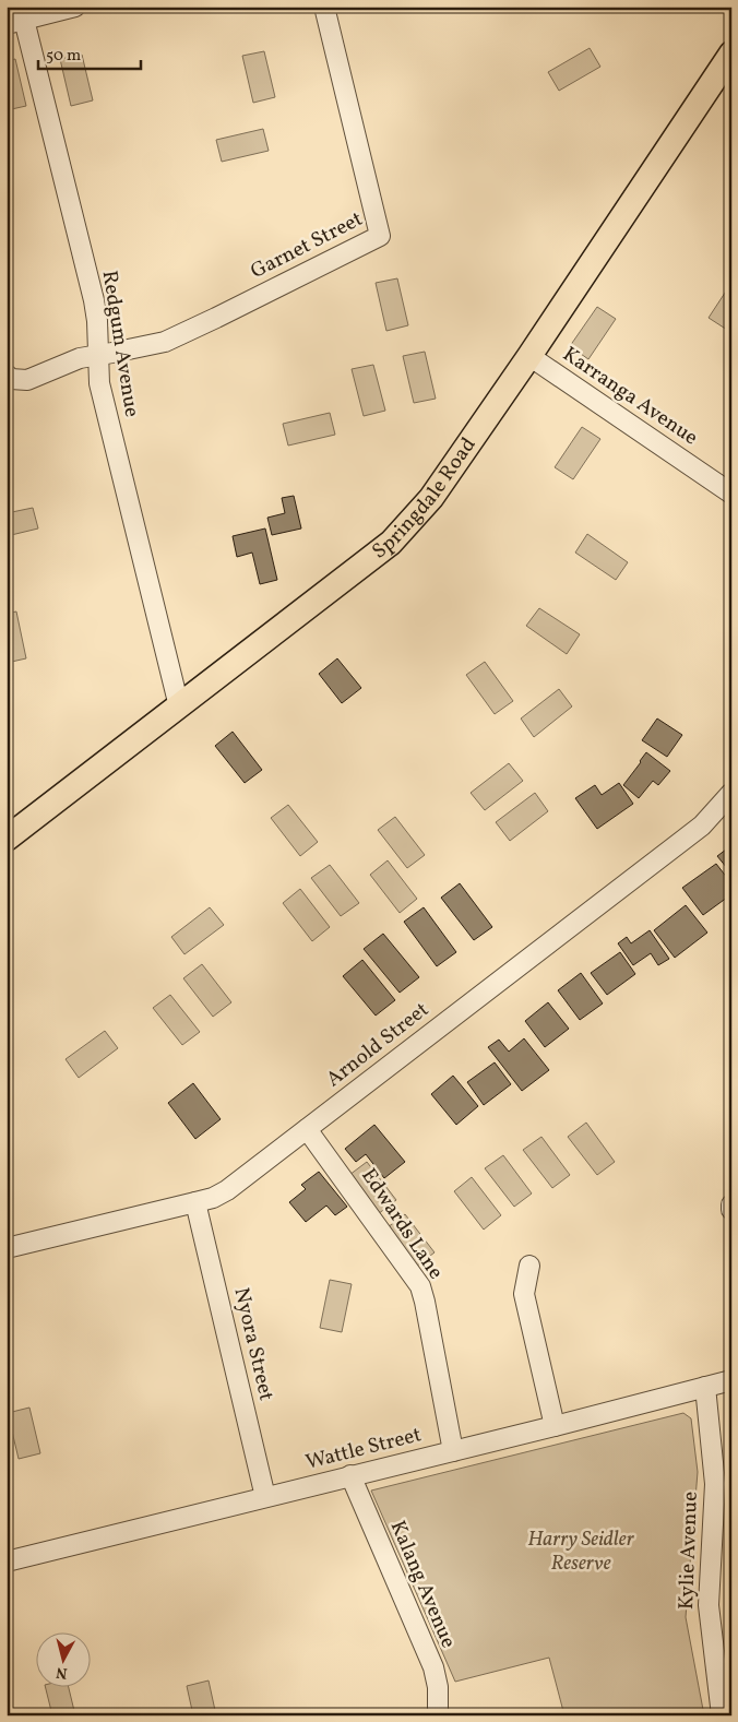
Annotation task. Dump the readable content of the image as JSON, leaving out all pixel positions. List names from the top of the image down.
{
  "streets": {
    "main road": ["Springdale Road"],
    "street": [
      "Garnet Street",
      "Redgum Avenue",
      "Karranga Avenue",
      "Arnold Street",
      "Edwards Lane",
      "Nyora Street",
      "Wattle Street",
      "Kylie Avenue",
      "Kalang Avenue"
    ]
  },
  "crossings": [
    ["Garnet Street", "Redgum Avenue"],
    ["Redgum Avenue", "Springdale Road"],
    ["Karranga Avenue", "Springdale Road"],
    ["Arnold Street", "Edwards Lane"],
    ["Arnold Street", "Nyora Street"],
    ["Edwards Lane", "Wattle Street"],
    ["Nyora Street", "Wattle Street"],
    ["Wattle Street", "Kylie Avenue"],
    ["Wattle Street", "Kalang Avenue"]
  ],
  "parks": ["Harry Seidler Reserve"],
  "scale_bar": "50 m",
  "north": "bottom"
}
